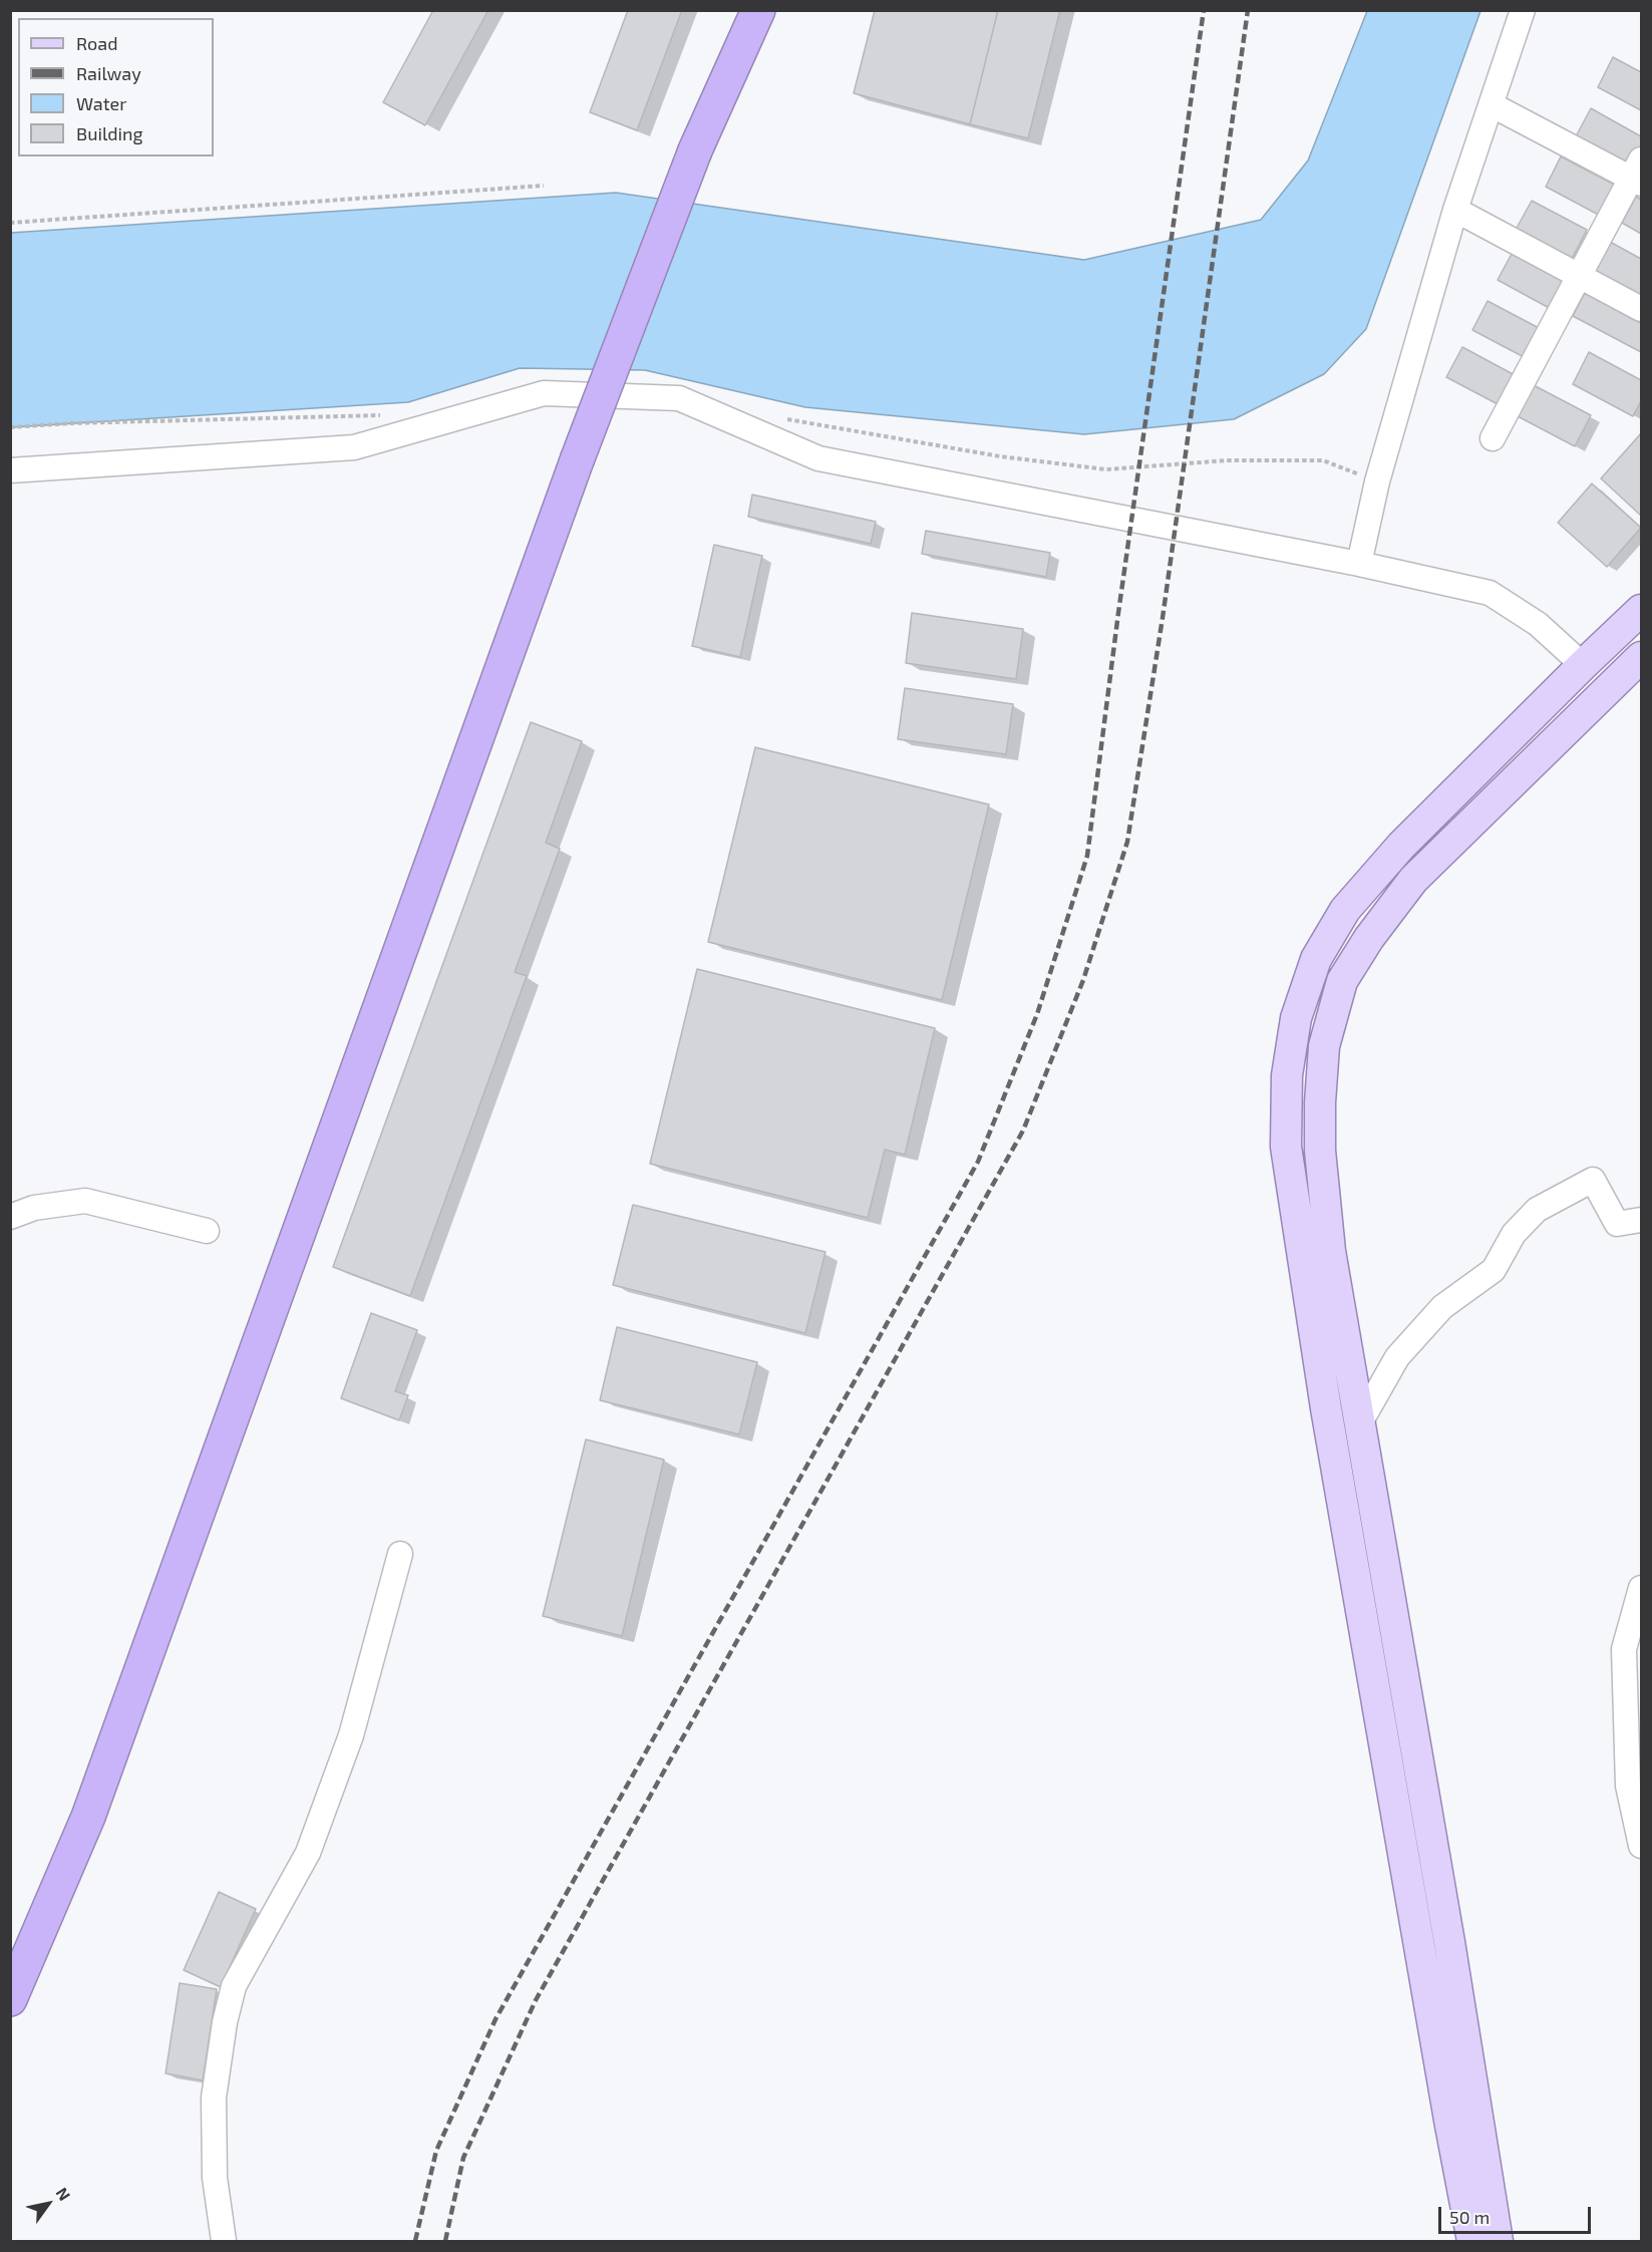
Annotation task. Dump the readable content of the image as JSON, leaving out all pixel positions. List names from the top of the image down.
{
  "legend": [
    "Road",
    "Railway",
    "Water",
    "Building"
  ],
  "scale_bar": "50 m",
  "north": "top right"
}
